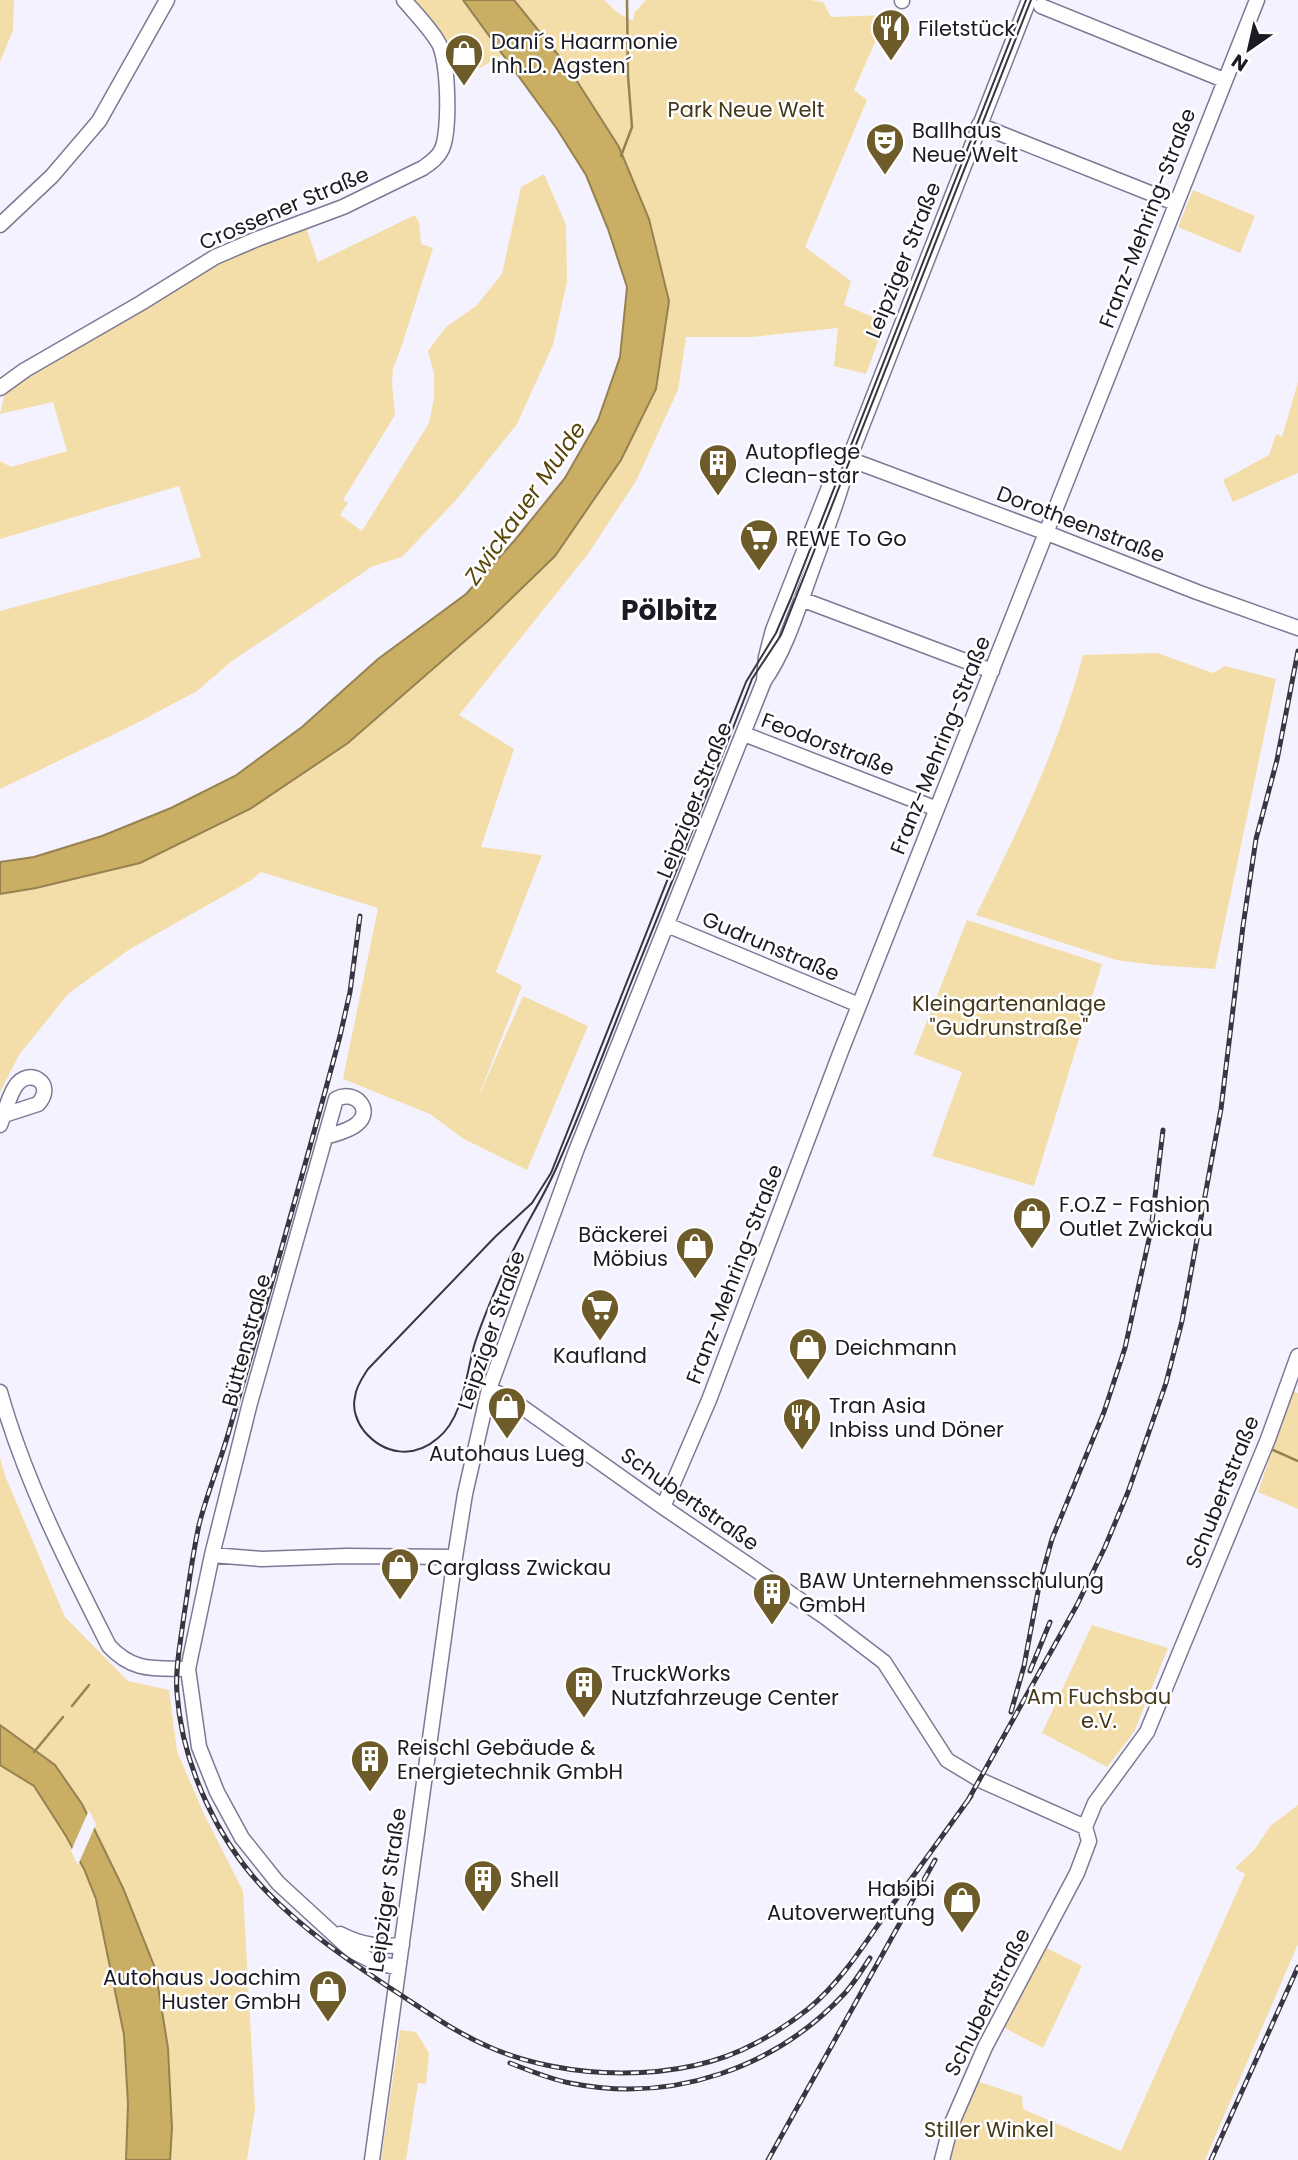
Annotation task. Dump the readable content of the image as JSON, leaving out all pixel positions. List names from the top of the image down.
{
  "streets": {
    "street": [
      "Crossener Straße",
      "Franz-Mehring-Straße",
      "Leipziger Straße",
      "Dorotheenstraße",
      "Feodorstraße",
      "Gudrunstraße",
      "Büttenstraße",
      "Schubertstraße"
    ]
  },
  "crossings": [
    ["Franz-Mehring-Straße", "Dorotheenstraße"],
    ["Franz-Mehring-Straße", "Feodorstraße"],
    ["Franz-Mehring-Straße", "Gudrunstraße"],
    ["Franz-Mehring-Straße", "Schubertstraße"],
    ["Leipziger Straße", "Dorotheenstraße"],
    ["Leipziger Straße", "Feodorstraße"],
    ["Leipziger Straße", "Gudrunstraße"],
    ["Leipziger Straße", "Büttenstraße"],
    ["Leipziger Straße", "Schubertstraße"]
  ],
  "districts": ["Pölbitz"],
  "water": ["Zwickauer Mulde"],
  "parks": [
    "Park Neue Welt",
    "Kleingartenanlage \"Gudrunstraße\"",
    "Am Fuchsbau e.V.",
    "Stiller Winkel"
  ],
  "places": {
    "restaurant": ["Filetstück", "Tran Asia Inbiss und Döner"],
    "shop": [
      "Dani´s Haarmonie Inh.D. Agsten´",
      "F.O.Z - Fashion Outlet Zwickau",
      "Bäckerei Möbius",
      "Deichmann",
      "Autohaus Lueg",
      "Carglass Zwickau",
      "Habibi Autoverwertung",
      "Autohaus Joachim Huster GmbH"
    ],
    "theatre": ["Ballhaus Neue Welt"],
    "building": [
      "Autopflege Clean-star",
      "BAW Unternehmensschulung GmbH",
      "TruckWorks Nutzfahrzeuge Center",
      "Reischl Gebäude & Energietechnik GmbH",
      "Shell"
    ],
    "supermarket": ["REWE To Go", "Kaufland"]
  },
  "north": "bottom left"
}
